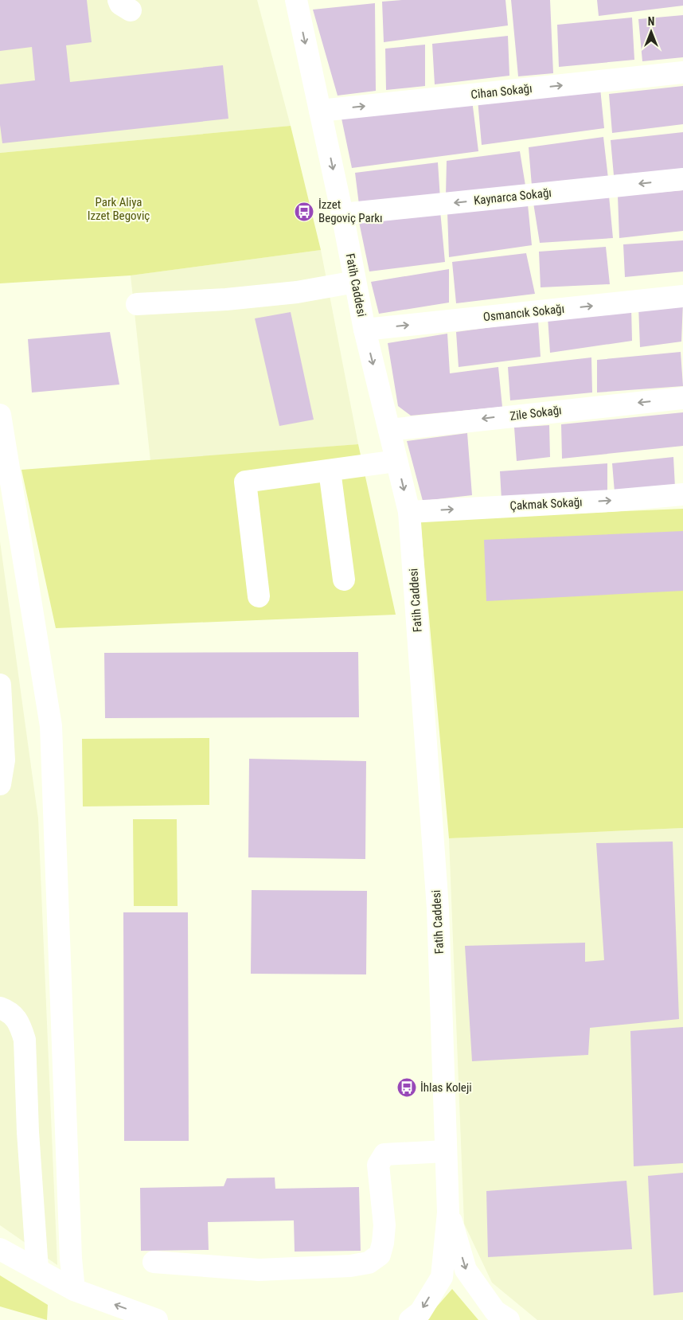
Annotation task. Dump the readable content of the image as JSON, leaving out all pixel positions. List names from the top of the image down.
{
  "streets": {
    "main road": [
      "Cihan Sokağı",
      "Kaynarca Sokağı",
      "Fatih Caddesi",
      "Osmancık Sokağı",
      "Zile Sokağı",
      "Çakmak Sokağı"
    ]
  },
  "crossings": [
    ["Cihan Sokağı", "Fatih Caddesi"],
    ["Kaynarca Sokağı", "Fatih Caddesi"],
    ["Fatih Caddesi", "Osmancık Sokağı"],
    ["Fatih Caddesi", "Zile Sokağı"],
    ["Fatih Caddesi", "Çakmak Sokağı"]
  ],
  "one_way": [
    "Cihan Sokağı",
    "Kaynarca Sokağı",
    "Osmancık Sokağı",
    "Zile Sokağı",
    "Çakmak Sokağı"
  ],
  "parks": ["Park Aliya Izzet Begoviç"],
  "places": {
    "bus stop": ["İzzet Begoviç Parkı", "İhlas Koleji"]
  },
  "north": "top"
}
